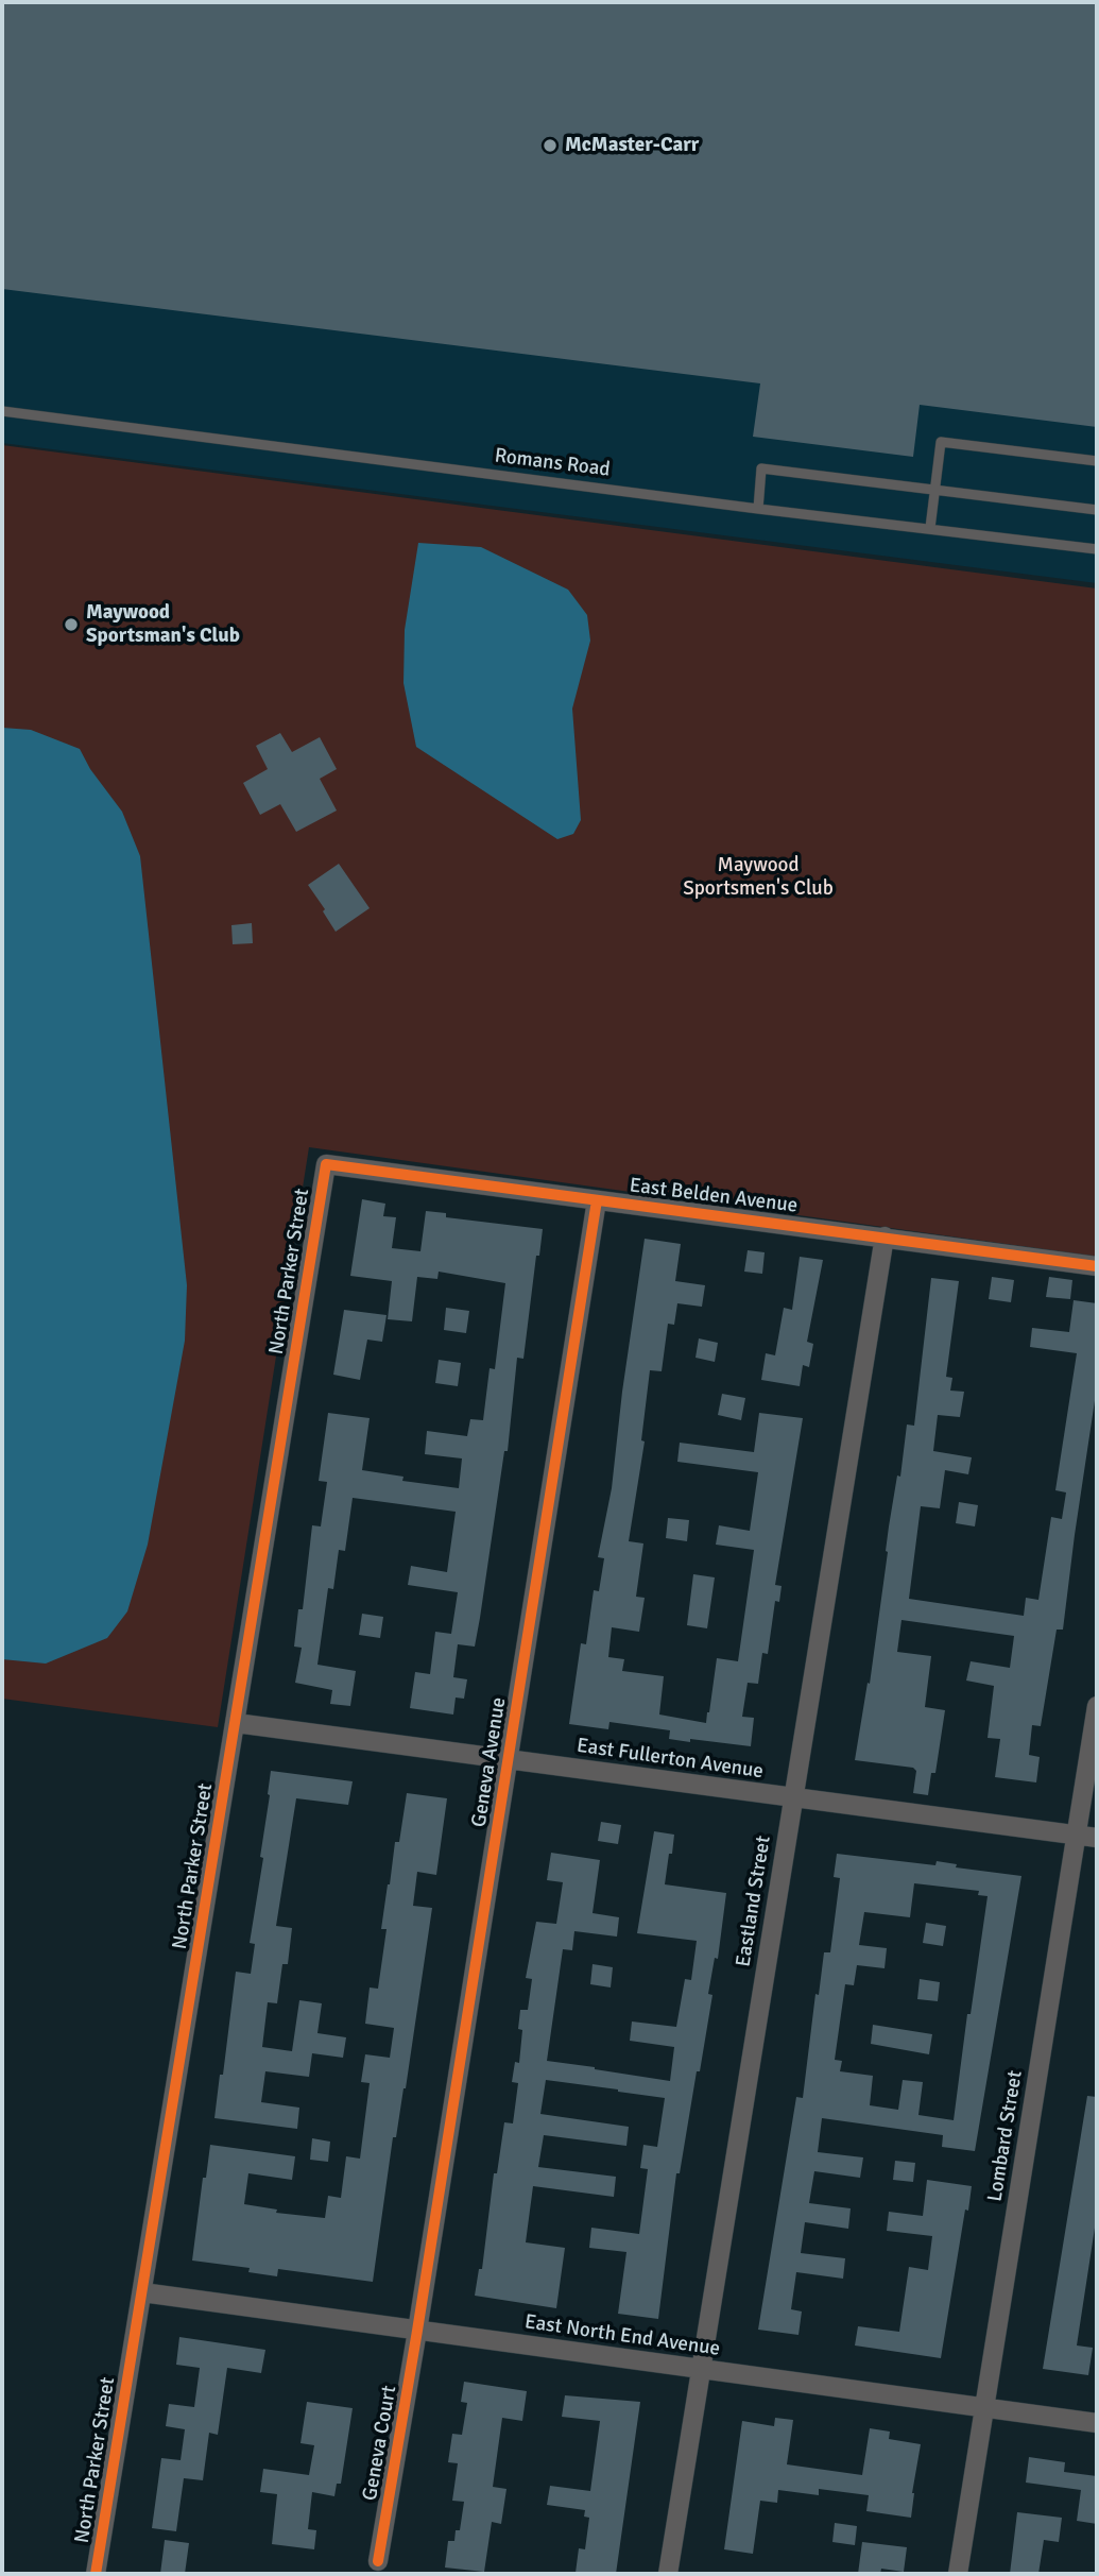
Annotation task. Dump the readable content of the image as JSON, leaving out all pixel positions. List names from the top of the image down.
{
  "streets": {
    "street": [
      "East Belden Avenue",
      "North Parker Street",
      "East Fullerton Avenue",
      "Geneva Avenue",
      "Eastland Street",
      "Lombard Street",
      "East North End Avenue",
      "Geneva Court"
    ],
    "lane": ["Romans Road"]
  },
  "crossings": [
    ["East Belden Avenue", "North Parker Street"],
    ["East Belden Avenue", "Geneva Avenue"],
    ["East Belden Avenue", "Eastland Street"],
    ["North Parker Street", "East Fullerton Avenue"],
    ["North Parker Street", "East North End Avenue"],
    ["East Fullerton Avenue", "Geneva Avenue"],
    ["East Fullerton Avenue", "Eastland Street"],
    ["East Fullerton Avenue", "Lombard Street"],
    ["Geneva Avenue", "East North End Avenue"],
    ["Geneva Avenue", "Geneva Court"],
    ["Eastland Street", "East North End Avenue"],
    ["Lombard Street", "East North End Avenue"],
    ["East North End Avenue", "Geneva Court"]
  ],
  "parks": ["Maywood Sportsmen's Club"],
  "places": ["McMaster-Carr", "Maywood Sportsman's Club"]
}
